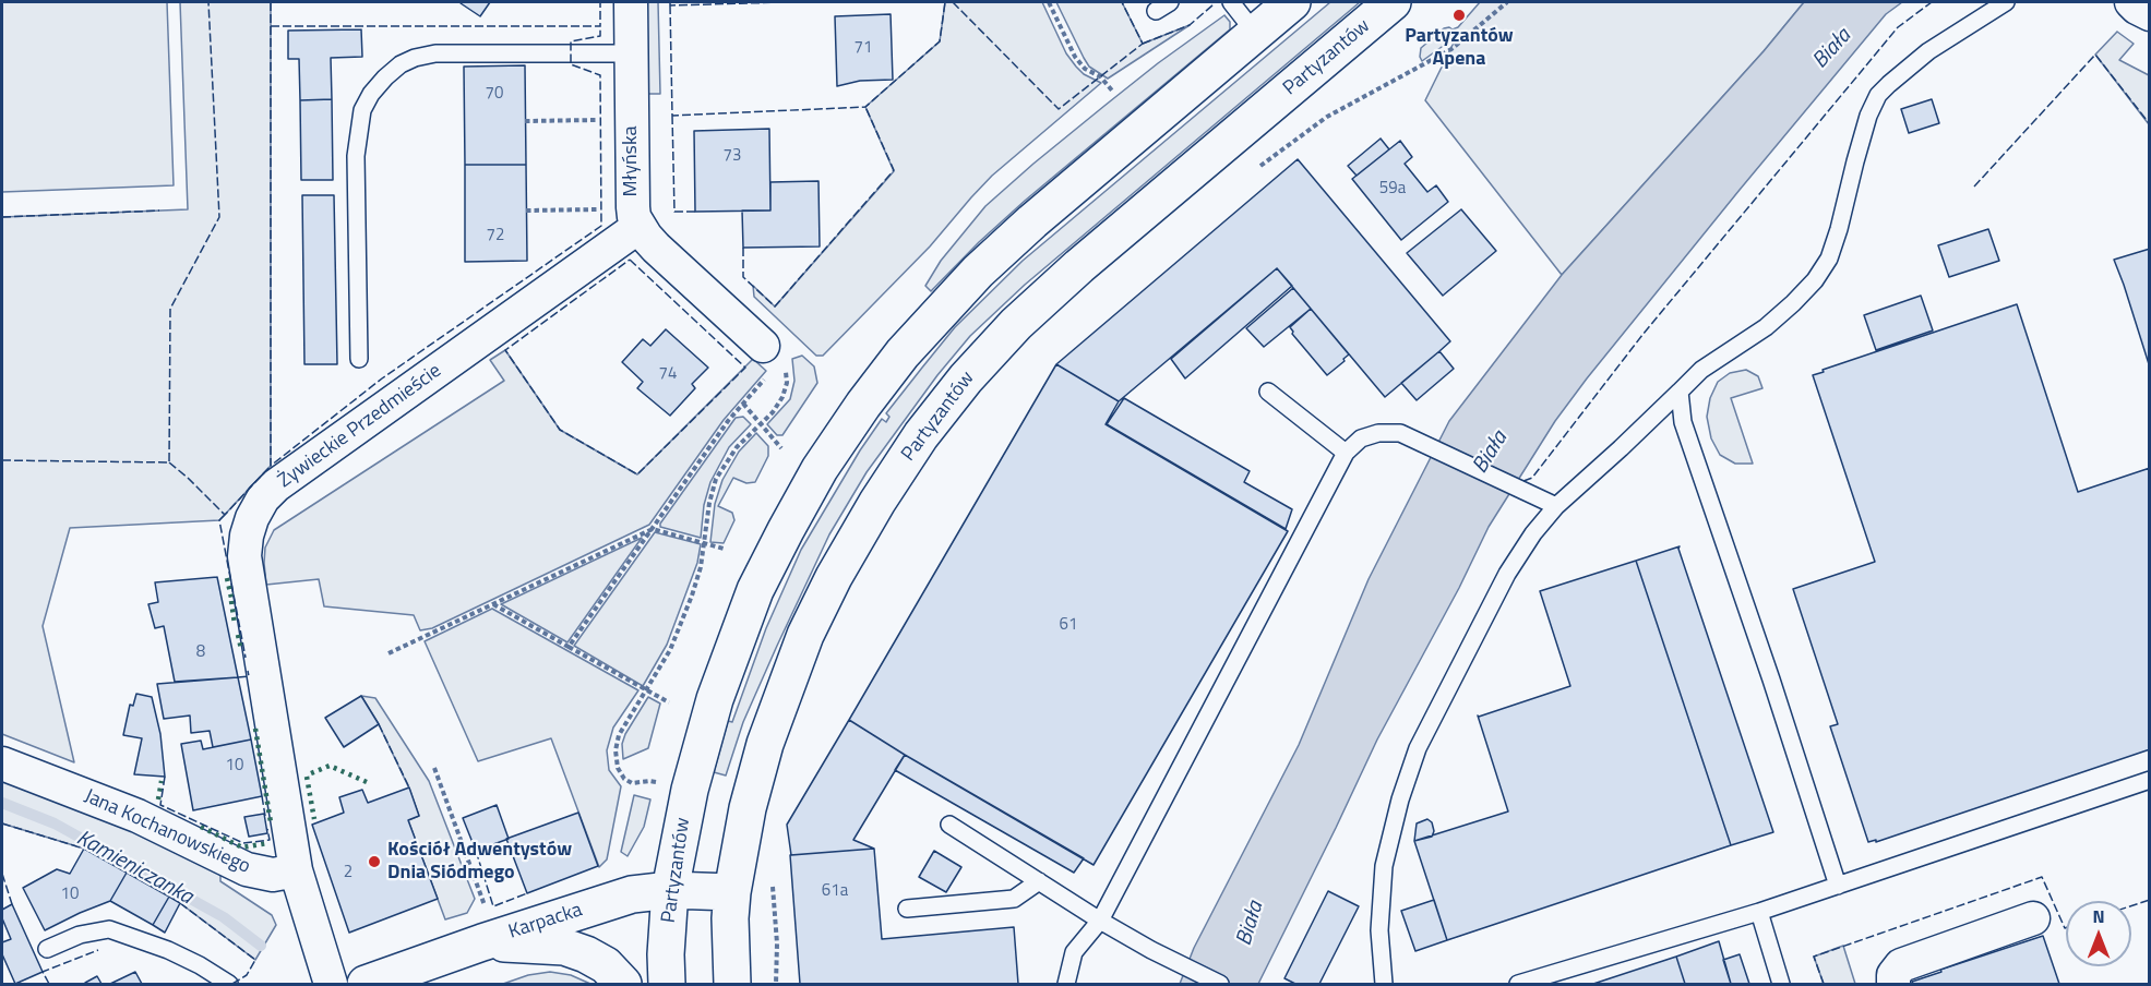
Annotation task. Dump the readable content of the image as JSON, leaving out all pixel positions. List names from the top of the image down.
{
  "streets": {
    "main road": ["Partyzantów", "Karpacka"],
    "street": ["Młyńska", "Żywieckie Przedmieście", "Jana Kochanowskiego"]
  },
  "crossings": [
    ["Partyzantów", "Karpacka"],
    ["Młyńska", "Żywieckie Przedmieście"],
    ["Żywieckie Przedmieście", "Jana Kochanowskiego"]
  ],
  "water": ["Biała", "Kamieniczanka"],
  "places": ["Partyzantów Apena", "Kościół Adwentystów Dnia Siódmego"],
  "house_numbers": [
    "71",
    "70",
    "73",
    "59a",
    "72",
    "74",
    "61",
    "8",
    "10",
    "2",
    "61a",
    "10"
  ],
  "north": "top"
}
